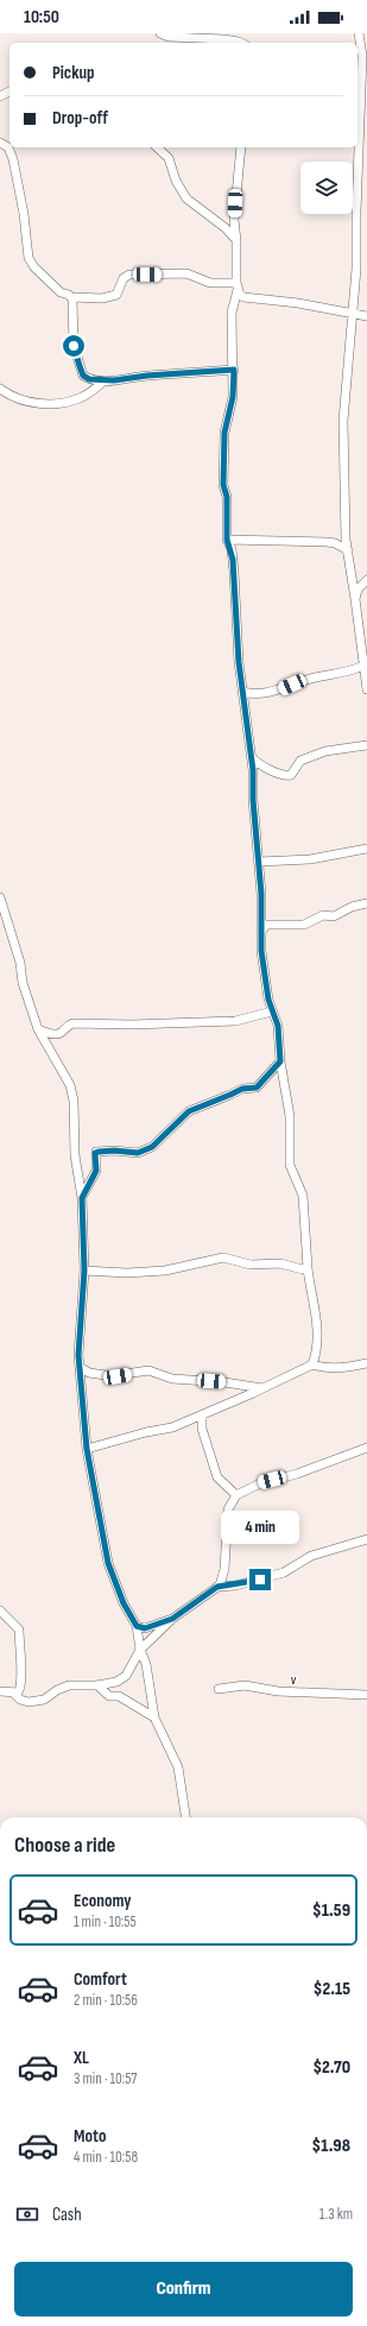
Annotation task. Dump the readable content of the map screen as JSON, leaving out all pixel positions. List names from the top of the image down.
{
  "streets": {
    "street": ["v"]
  },
  "page": {
    "status": "10:50",
    "banner": ["Pickup", "Drop-off"],
    "bubble": "4 min",
    "heading": "Choose a ride",
    "list": [
      {
        "name": "Economy",
        "note": "1 min · 10:55",
        "value": "$1.59"
      },
      {
        "name": "Comfort",
        "note": "2 min · 10:56",
        "value": "$2.15"
      },
      {
        "name": "XL",
        "note": "3 min · 10:57",
        "value": "$2.70"
      },
      {
        "name": "Moto",
        "note": "4 min · 10:58",
        "value": "$1.98"
      }
    ],
    "pay": ["Cash", "1.3 km"],
    "buttons": "Confirm"
  }
}
